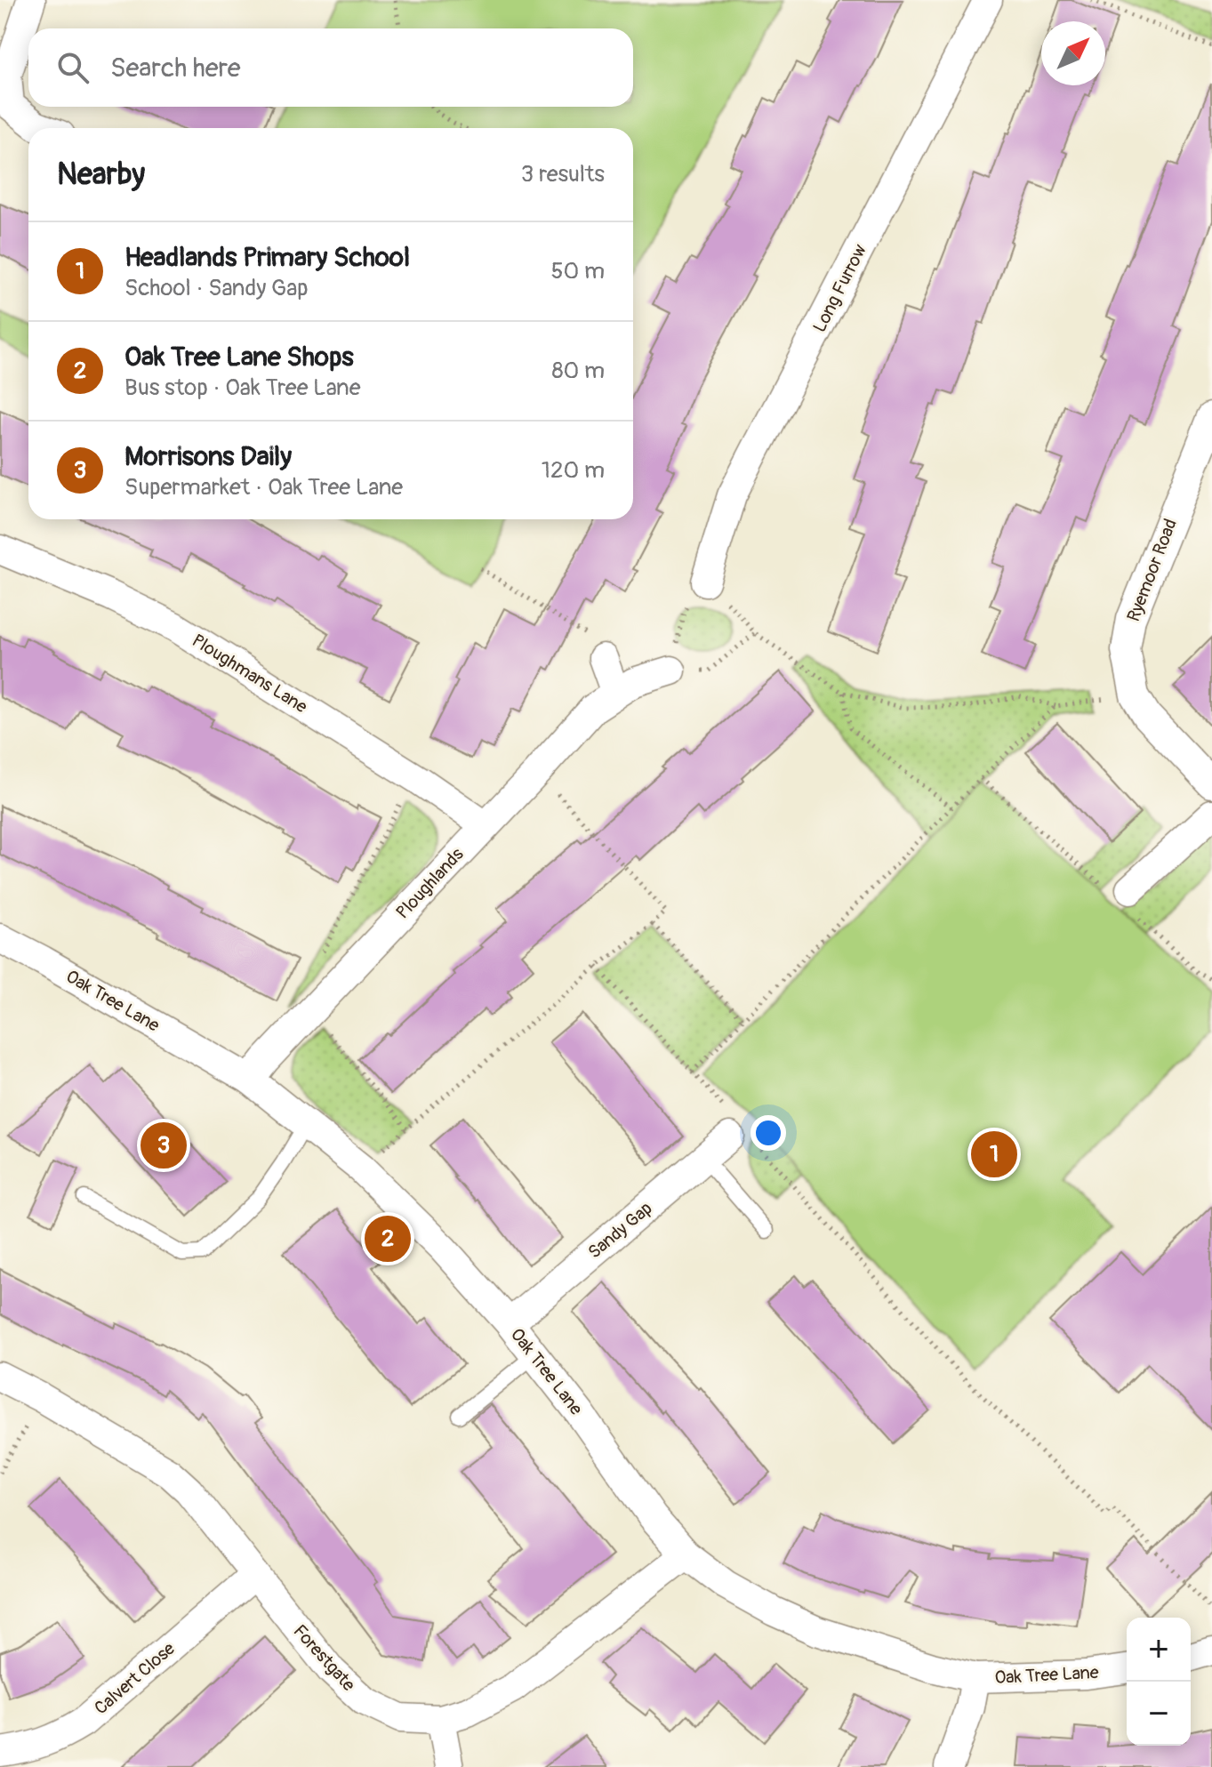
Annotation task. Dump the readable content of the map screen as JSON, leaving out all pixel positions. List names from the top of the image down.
{
  "streets": {
    "street": [
      "Long Furrow",
      "Ryemoor Road",
      "Ploughmans Lane",
      "Ploughlands",
      "Oak Tree Lane",
      "Sandy Gap",
      "Forestgate",
      "Calvert Close"
    ]
  },
  "crossings": [
    ["Ploughmans Lane", "Ploughlands"],
    ["Ploughlands", "Oak Tree Lane"],
    ["Oak Tree Lane", "Sandy Gap"],
    ["Oak Tree Lane", "Forestgate"],
    ["Forestgate", "Calvert Close"]
  ],
  "north": "top right",
  "page": {
    "search": "Search here",
    "heading": ["Nearby", "3 results"],
    "list": [
      {
        "mark": "1",
        "name": "Headlands Primary School",
        "note": "School · Sandy Gap",
        "value": "50 m"
      },
      {
        "mark": "2",
        "name": "Oak Tree Lane Shops",
        "note": "Bus stop · Oak Tree Lane",
        "value": "80 m"
      },
      {
        "mark": "3",
        "name": "Morrisons Daily",
        "note": "Supermarket · Oak Tree Lane",
        "value": "120 m"
      }
    ],
    "pins": ["3", "1", "2"],
    "map_buttons": ["+", "−"]
  }
}
